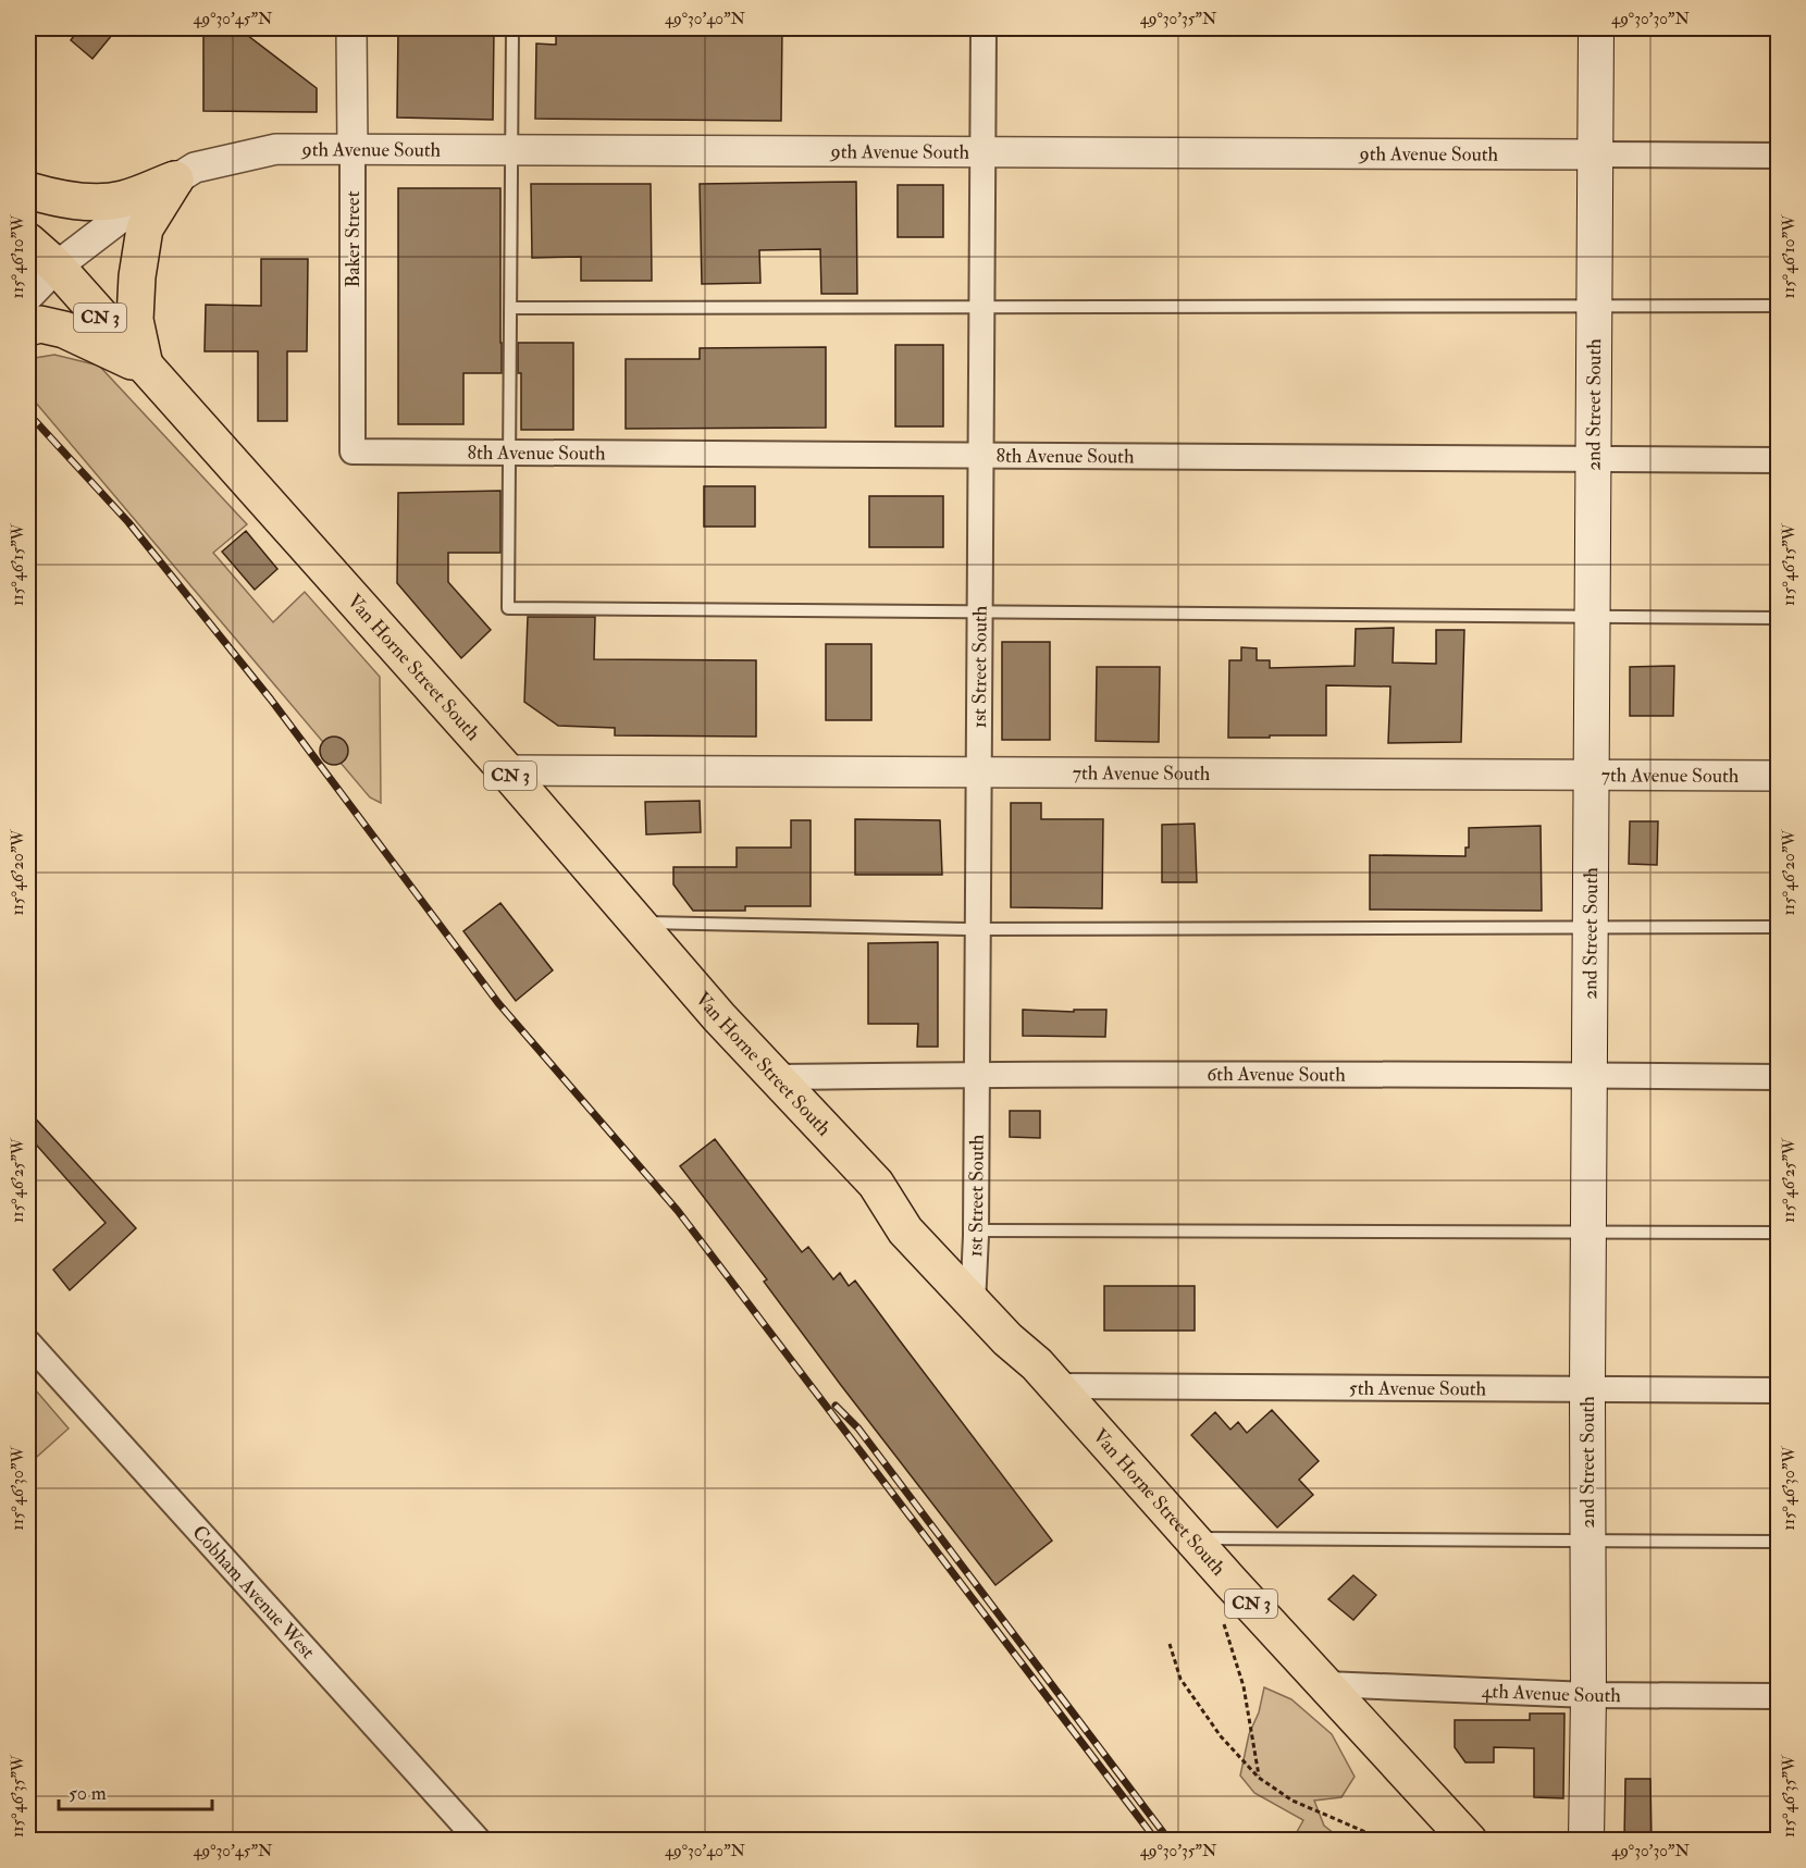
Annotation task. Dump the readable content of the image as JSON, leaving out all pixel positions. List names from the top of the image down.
{
  "streets": {
    "highway": ["CN 3", "Van Horne Street South"],
    "main road": ["2nd Street South"],
    "street": [
      "9th Avenue South",
      "Baker Street",
      "8th Avenue South",
      "1st Street South",
      "7th Avenue South",
      "6th Avenue South",
      "5th Avenue South",
      "Cobham Avenue West",
      "4th Avenue South"
    ]
  },
  "crossings": [
    ["9th Avenue South", "Baker Street"],
    ["9th Avenue South", "CN 3"],
    ["9th Avenue South", "2nd Street South"],
    ["9th Avenue South", "1st Street South"],
    ["9th Avenue South", "Van Horne Street South"],
    ["Baker Street", "8th Avenue South"],
    ["CN 3", "Van Horne Street South"],
    ["2nd Street South", "8th Avenue South"],
    ["2nd Street South", "7th Avenue South"],
    ["2nd Street South", "6th Avenue South"],
    ["2nd Street South", "5th Avenue South"],
    ["2nd Street South", "4th Avenue South"],
    ["8th Avenue South", "1st Street South"],
    ["1st Street South", "Van Horne Street South"],
    ["1st Street South", "7th Avenue South"],
    ["1st Street South", "6th Avenue South"],
    ["Van Horne Street South", "7th Avenue South"],
    ["Van Horne Street South", "6th Avenue South"],
    ["Van Horne Street South", "5th Avenue South"],
    ["Van Horne Street South", "4th Avenue South"]
  ],
  "scale_bar": "50 m",
  "coordinates": [
    "49°30'45\"N",
    "49°30'40\"N",
    "49°30'35\"N",
    "49°30'30\"N",
    "115°46'10\"W",
    "115°46'15\"W",
    "115°46'20\"W",
    "115°46'25\"W",
    "115°46'30\"W",
    "115°46'35\"W"
  ]
}
